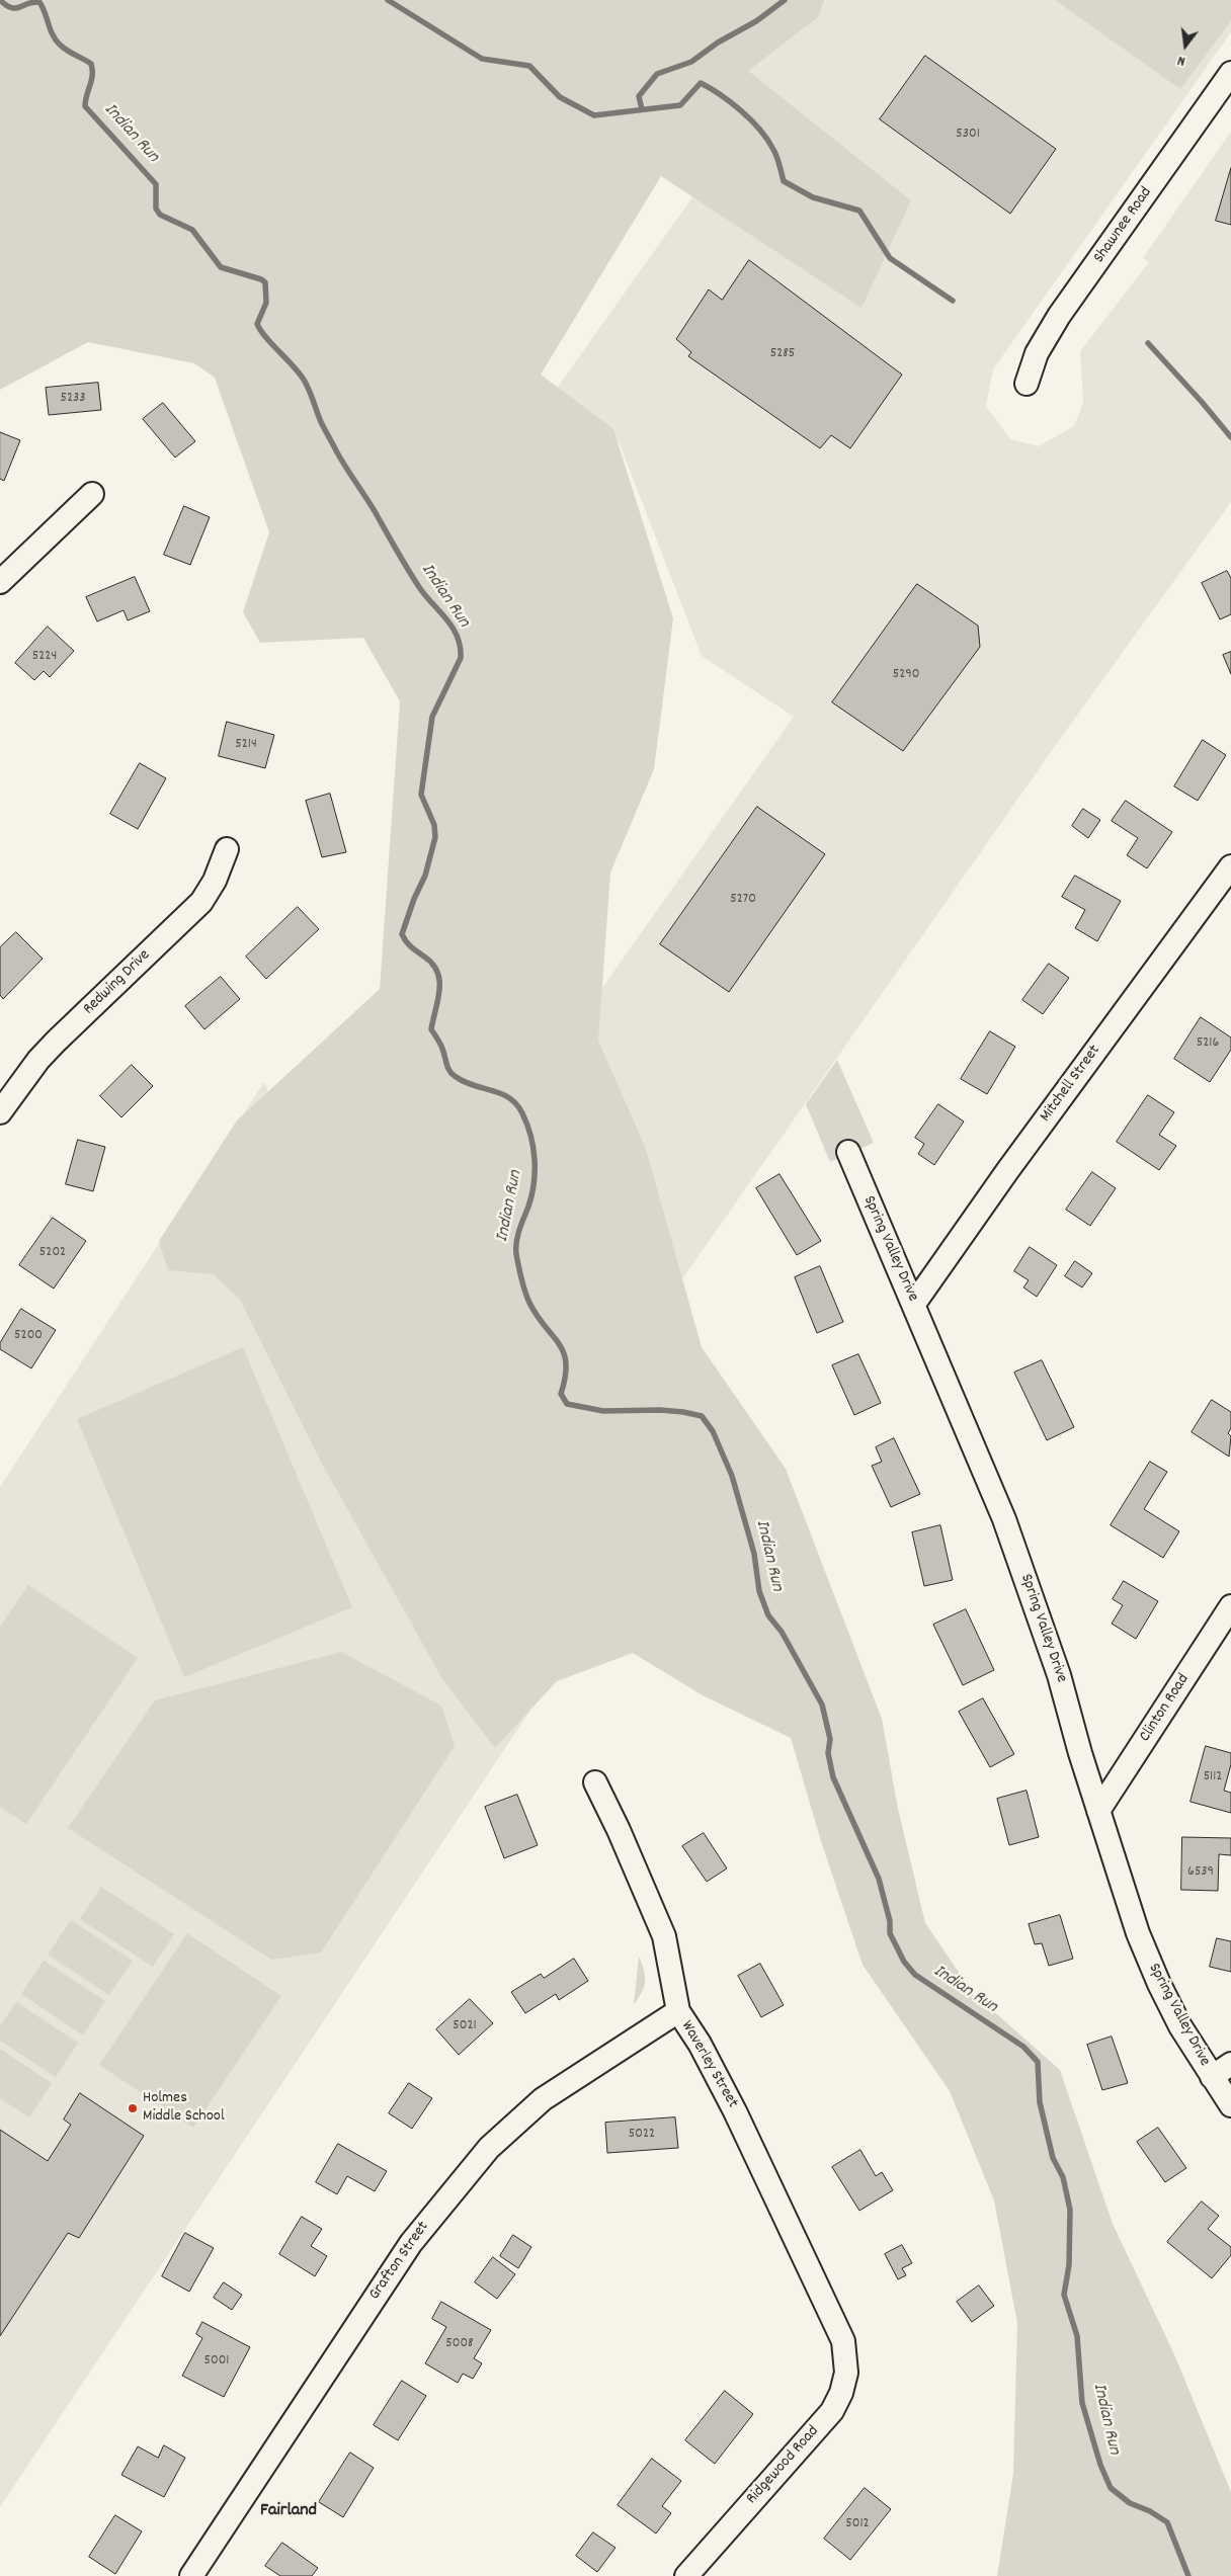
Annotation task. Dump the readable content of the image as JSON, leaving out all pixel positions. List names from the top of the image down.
{
  "streets": {
    "street": [
      "Shawnee Road",
      "Redwing Drive",
      "Mitchell Street",
      "Spring Valley Drive",
      "Clinton Road",
      "Waverley Street",
      "Grafton Street",
      "Ridgewood Road"
    ]
  },
  "crossings": [
    ["Mitchell Street", "Spring Valley Drive"],
    ["Spring Valley Drive", "Clinton Road"],
    ["Waverley Street", "Grafton Street"],
    ["Waverley Street", "Ridgewood Road"]
  ],
  "districts": ["Fairland"],
  "water": ["Indian Run"],
  "places": ["Holmes Middle School"],
  "house_numbers": [
    "5301",
    "5285",
    "5233",
    "5224",
    "5290",
    "5214",
    "5270",
    "5216",
    "5202",
    "5200",
    "5112",
    "6539",
    "5021",
    "5022",
    "5008",
    "5001",
    "5012"
  ],
  "north": "bottom"
}
